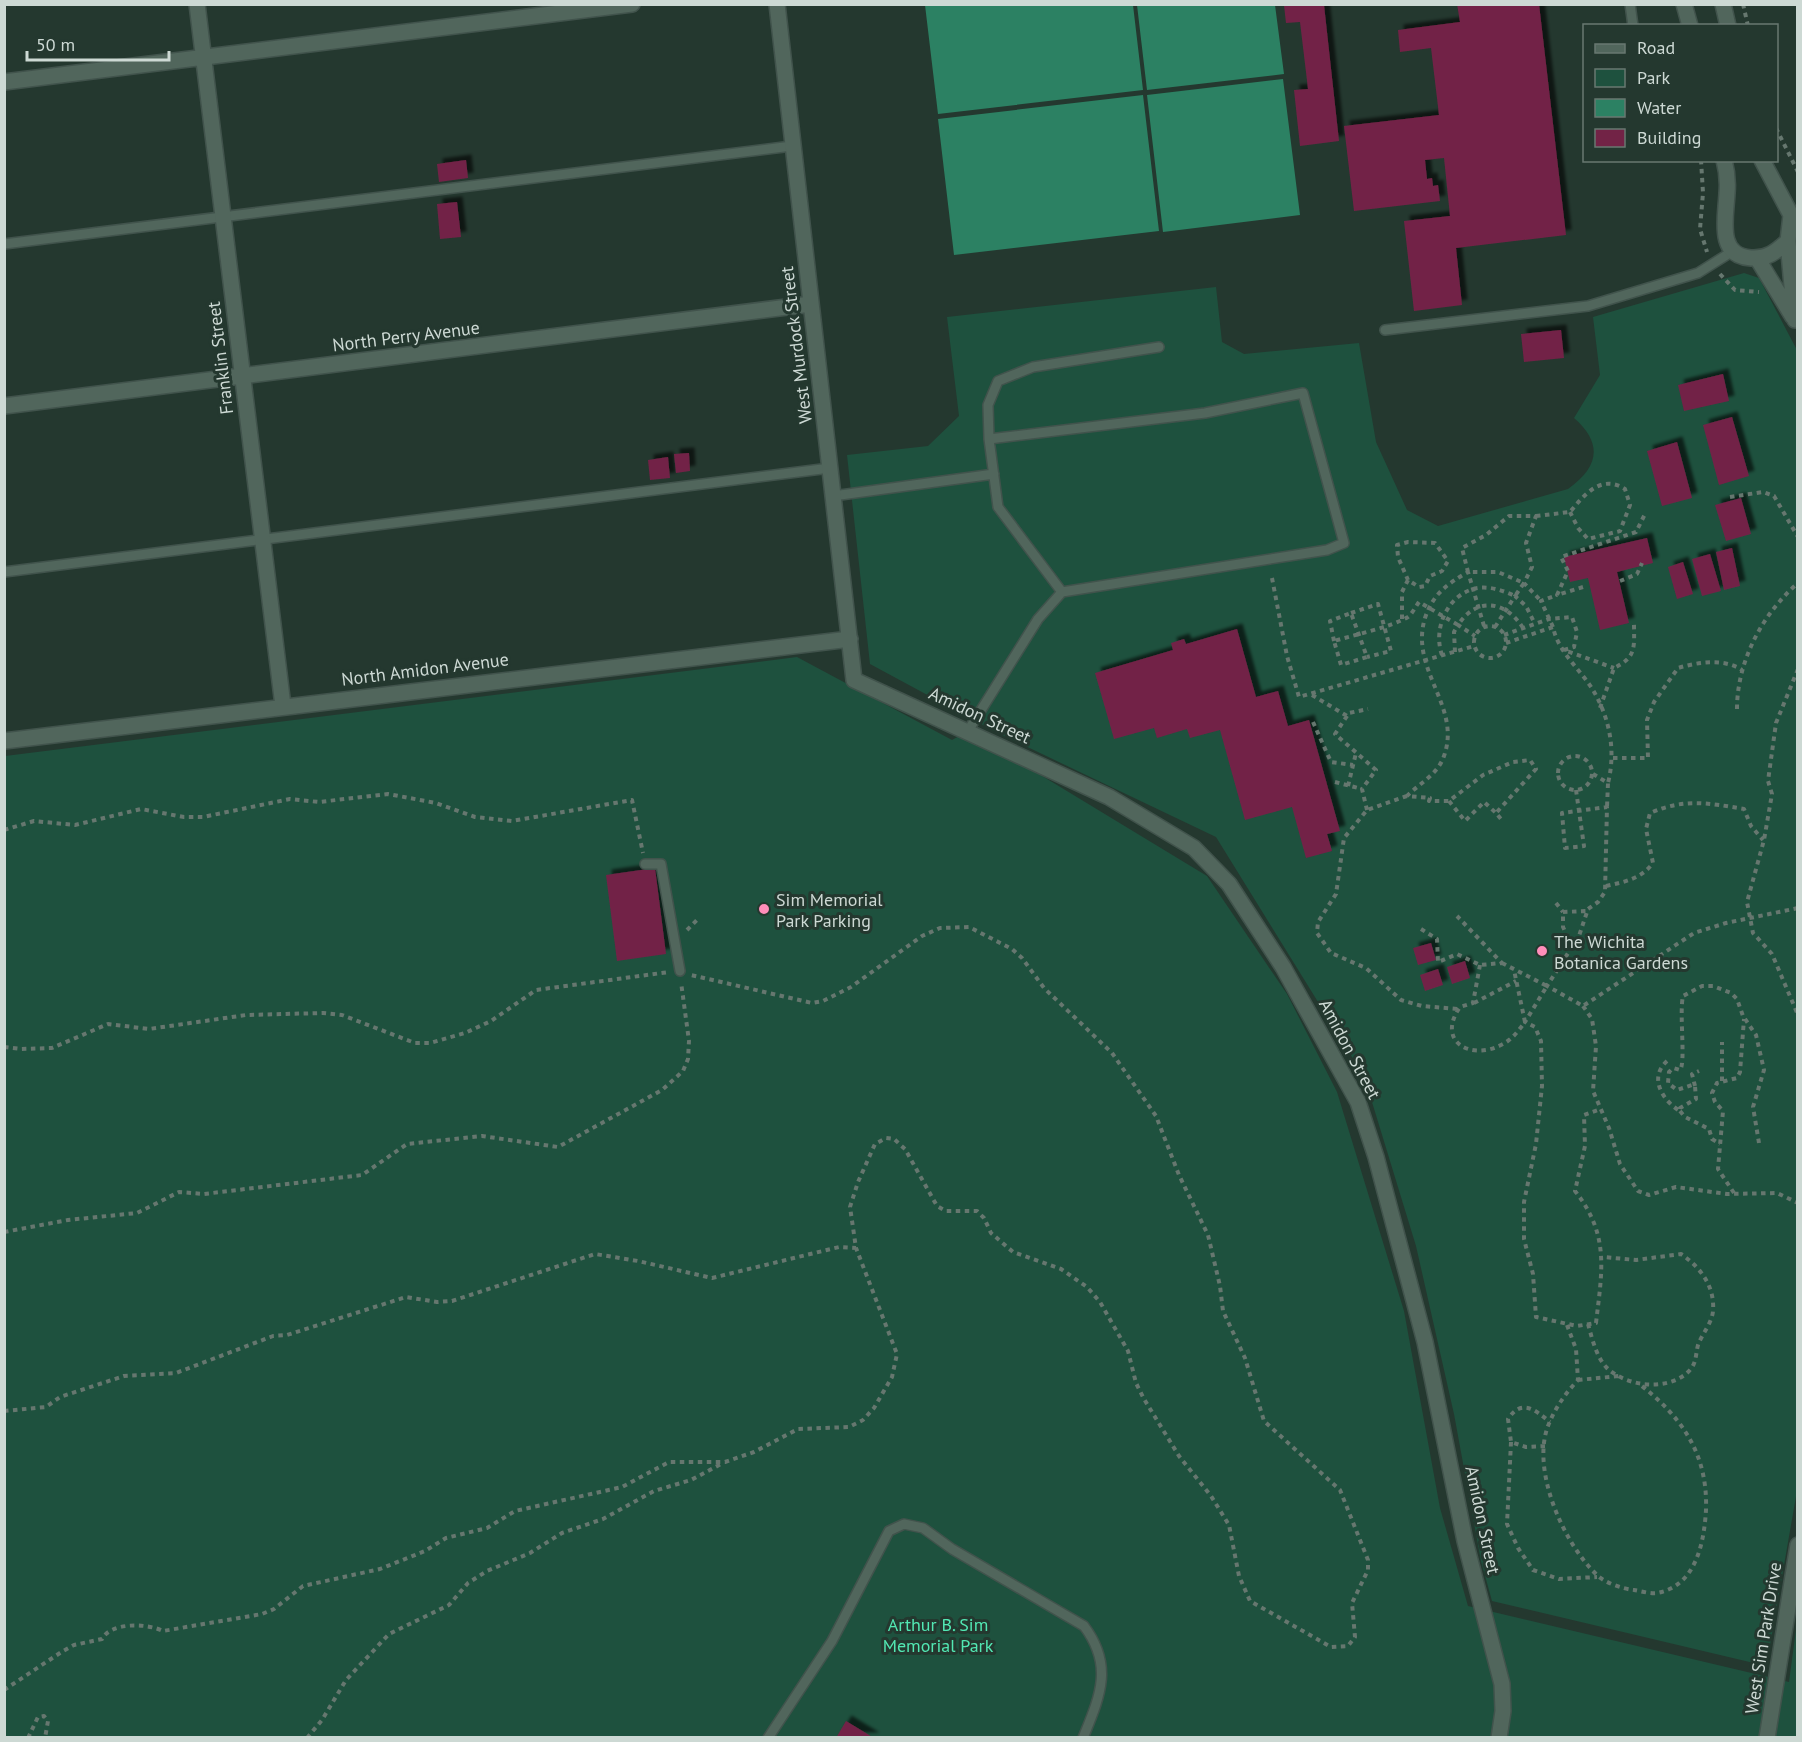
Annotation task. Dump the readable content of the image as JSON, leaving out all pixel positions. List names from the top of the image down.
{
  "streets": {
    "street": [
      "North Perry Avenue",
      "West Murdock Street",
      "Franklin Street",
      "North Amidon Avenue",
      "Amidon Street",
      "West Sim Park Drive"
    ]
  },
  "crossings": [
    ["North Perry Avenue", "West Murdock Street"],
    ["North Perry Avenue", "Franklin Street"],
    ["West Murdock Street", "North Amidon Avenue"],
    ["West Murdock Street", "Amidon Street"],
    ["Franklin Street", "North Amidon Avenue"]
  ],
  "parks": ["Arthur B. Sim Memorial Park"],
  "places": ["Sim Memorial Park Parking", "The Wichita Botanica Gardens"],
  "legend": [
    "Road",
    "Park",
    "Water",
    "Building"
  ],
  "scale_bar": "50 m"
}
